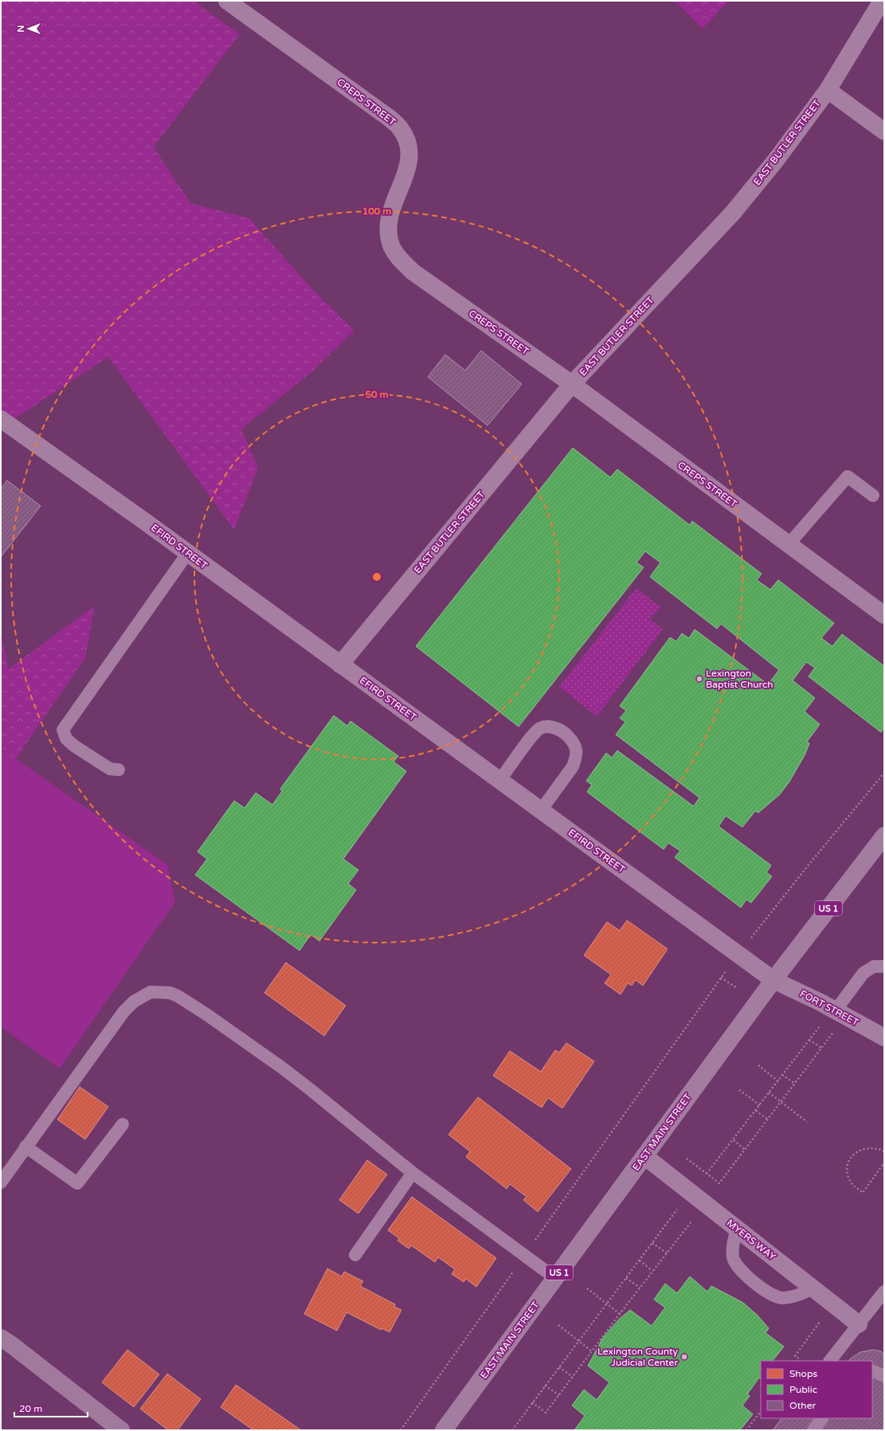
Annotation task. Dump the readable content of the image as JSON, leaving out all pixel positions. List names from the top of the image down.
{
  "streets": {
    "main road": ["US 1", "EAST MAIN STREET"],
    "street": [
      "CREPS STREET",
      "EAST BUTLER STREET",
      "EFIRD STREET",
      "FORT STREET",
      "MYERS WAY"
    ]
  },
  "crossings": [
    ["CREPS STREET", "EAST BUTLER STREET"],
    ["EAST BUTLER STREET", "EFIRD STREET"],
    ["EFIRD STREET", "FORT STREET"],
    ["EFIRD STREET", "EAST MAIN STREET"],
    ["FORT STREET", "EAST MAIN STREET"],
    ["EAST MAIN STREET", "MYERS WAY"]
  ],
  "places": ["Lexington Baptist Church", "Lexington County Judicial Center"],
  "legend": ["Shops", "Public", "Other"],
  "scale_bar": "20 m",
  "north": "left",
  "rings": ["100 m", "50 m"]
}
